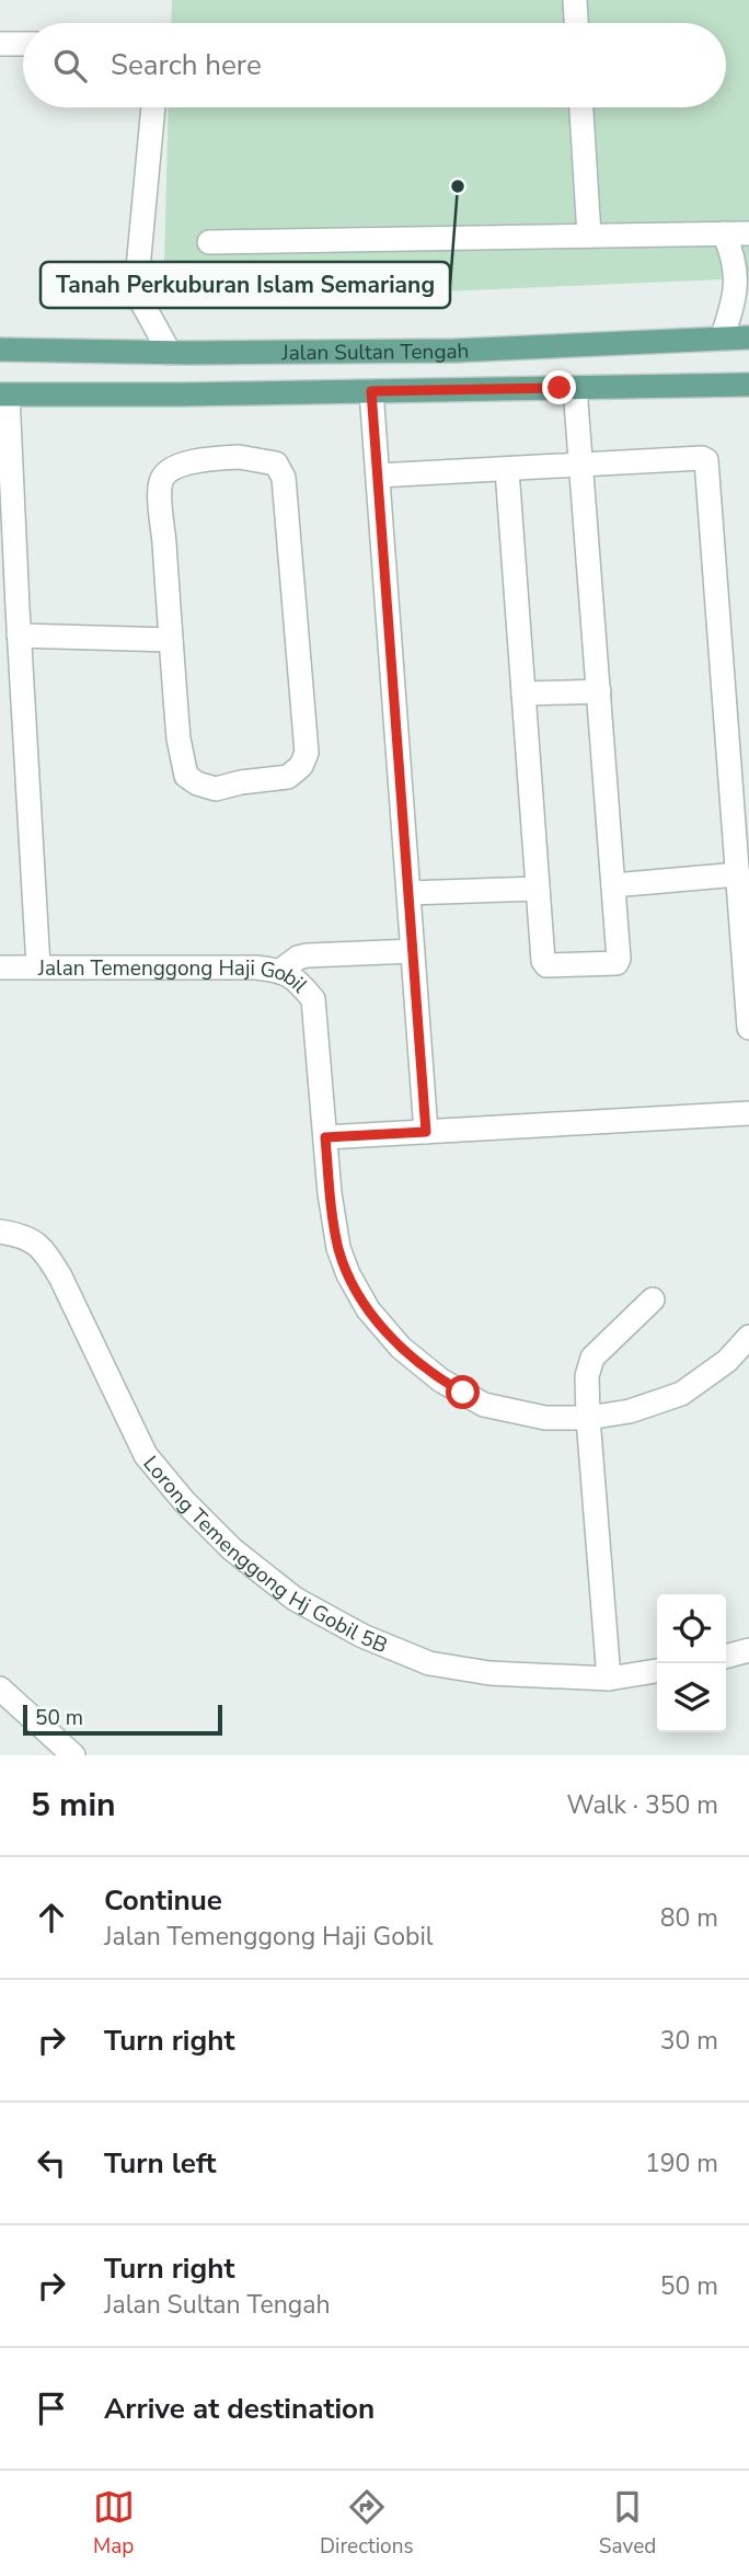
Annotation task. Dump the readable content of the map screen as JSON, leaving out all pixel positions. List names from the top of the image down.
{
  "streets": {
    "main road": ["Jalan Sultan Tengah"],
    "street": ["Jalan Temenggong Haji Gobil", "Lorong Temenggong Hj Gobil 5B"]
  },
  "places": ["Tanah Perkuburan Islam Semariang"],
  "scale_bar": "50 m",
  "page": {
    "search": "Search here",
    "scale": "50 m",
    "heading": ["5 min", "Walk · 350 m"],
    "list": [
      ["Continue", "Jalan Temenggong Haji Gobil", "80 m"],
      ["Turn right", "30 m"],
      ["Turn left", "190 m"],
      ["Turn right", "Jalan Sultan Tengah", "50 m"],
      "Arrive at destination"
    ],
    "nav": ["Map", "Directions", "Saved"]
  }
}
